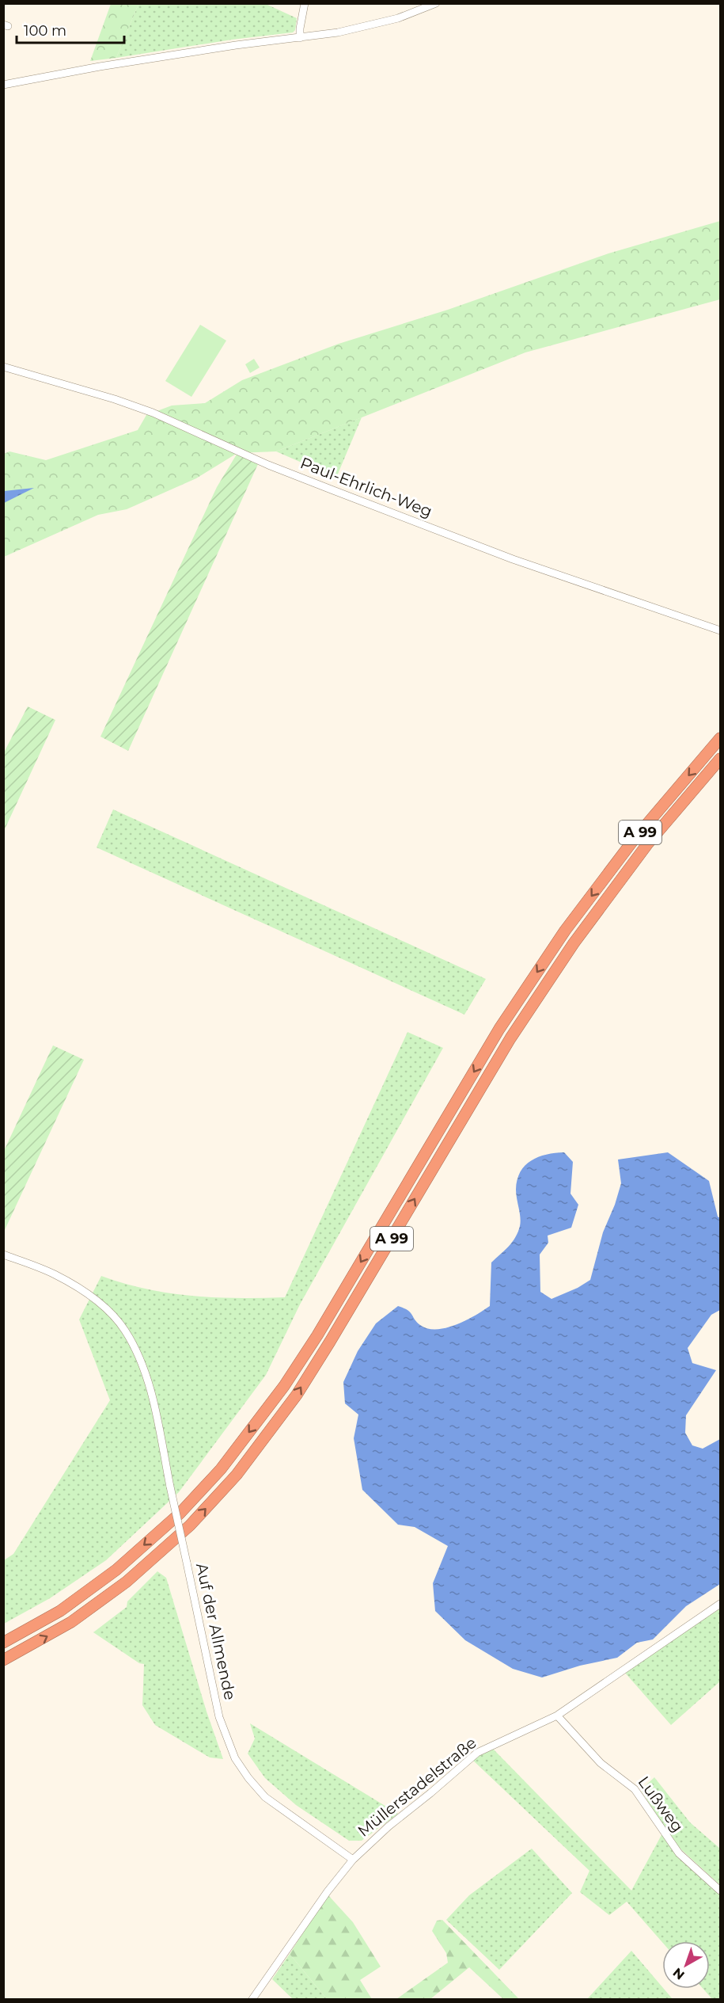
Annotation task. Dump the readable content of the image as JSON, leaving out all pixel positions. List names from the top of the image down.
{
  "streets": {
    "highway": ["A 99"],
    "street": [
      "Paul-Ehrlich-Weg",
      "Auf der Allmende",
      "Müllerstadelstraße",
      "Lußweg"
    ]
  },
  "crossings": [
    ["Auf der Allmende", "Müllerstadelstraße"],
    ["Müllerstadelstraße", "Lußweg"]
  ],
  "scale_bar": "100 m",
  "north": "bottom left"
}
